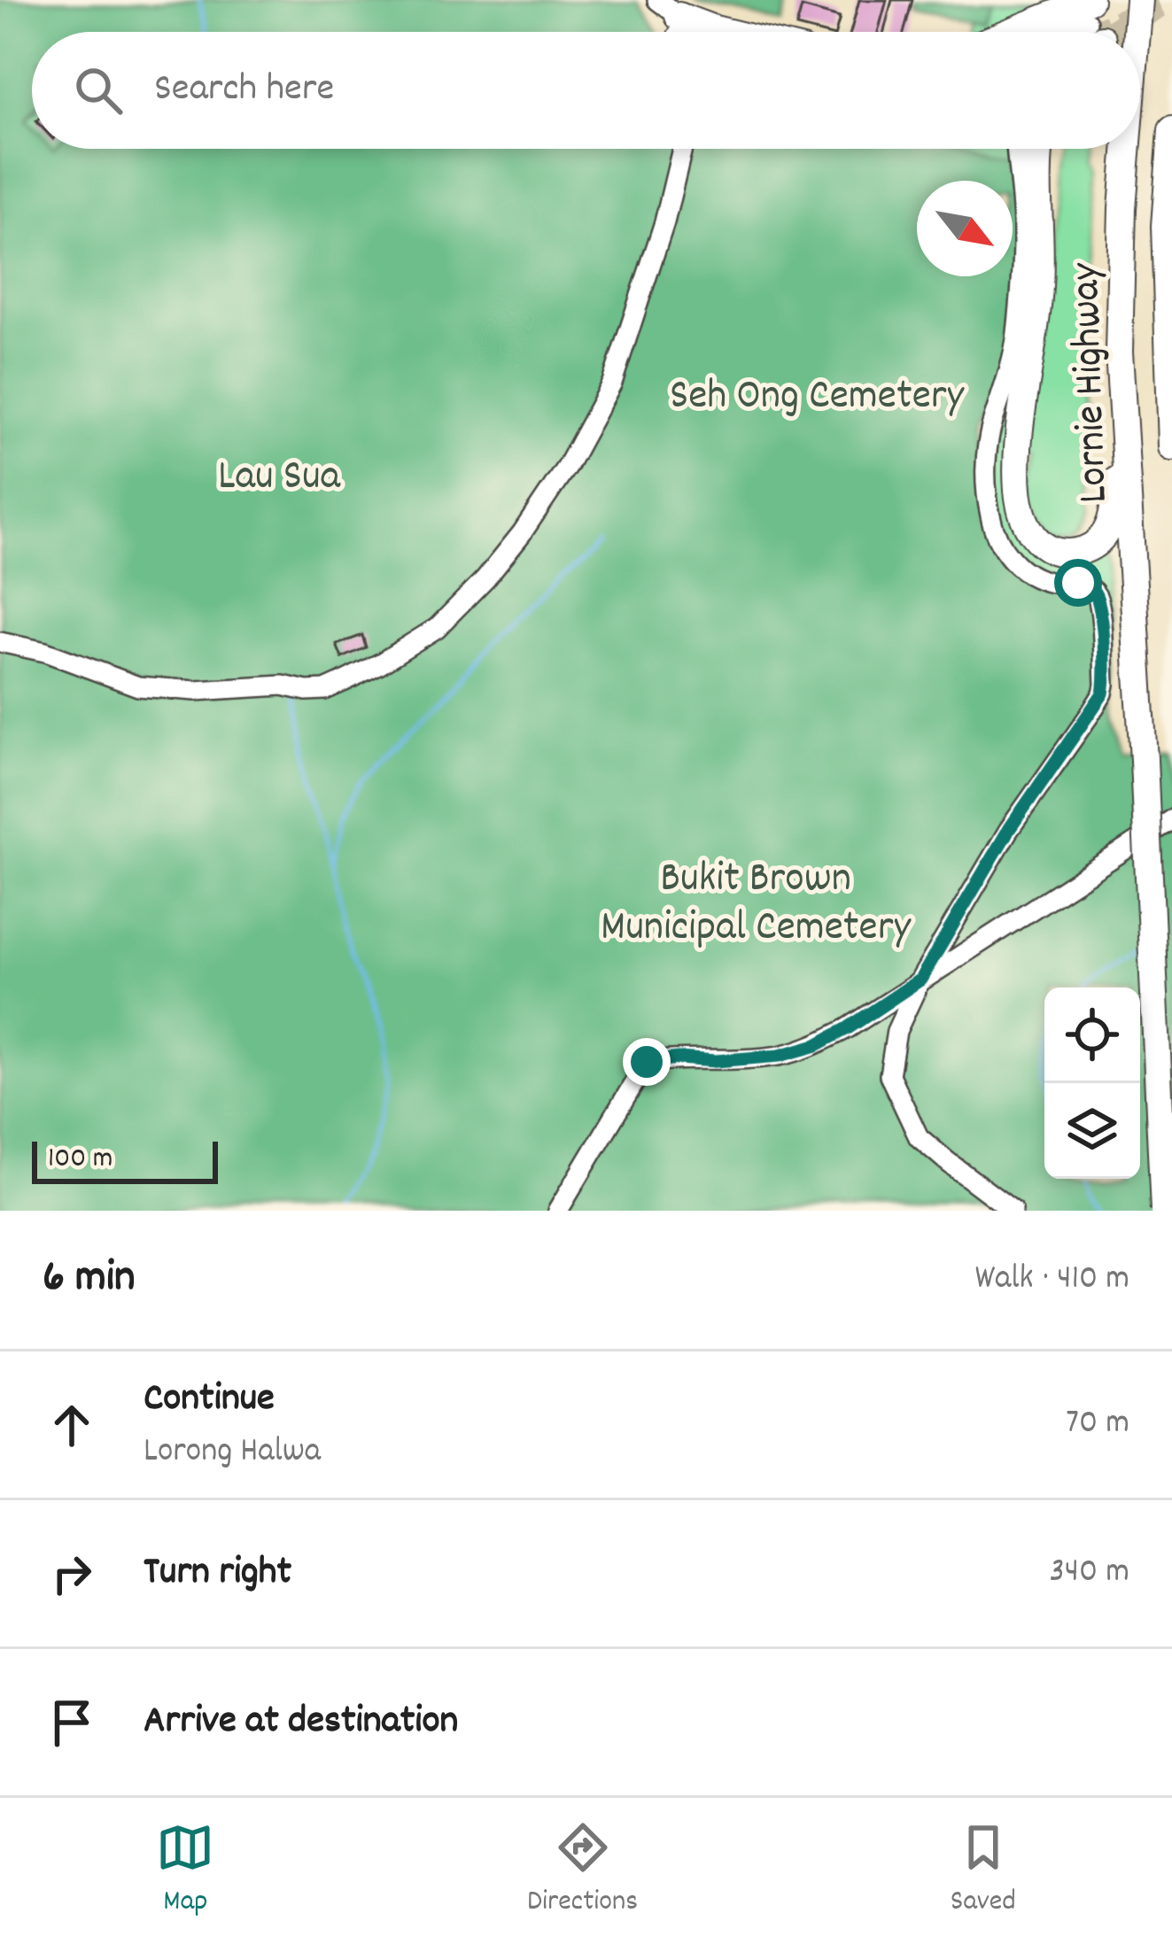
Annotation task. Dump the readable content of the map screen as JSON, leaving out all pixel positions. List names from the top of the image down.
{
  "streets": {
    "highway": ["Lornie Highway"]
  },
  "parks": ["Seh Ong Cemetery", "Lau Sua", "Bukit Brown Municipal Cemetery"],
  "scale_bar": "100 m",
  "north": "bottom right",
  "page": {
    "search": "Search here",
    "scale": "100 m",
    "heading": ["6 min", "Walk · 410 m"],
    "list": [
      ["Continue", "Lorong Halwa", "70 m"],
      ["Turn right", "340 m"],
      "Arrive at destination"
    ],
    "nav": ["Map", "Directions", "Saved"]
  }
}
